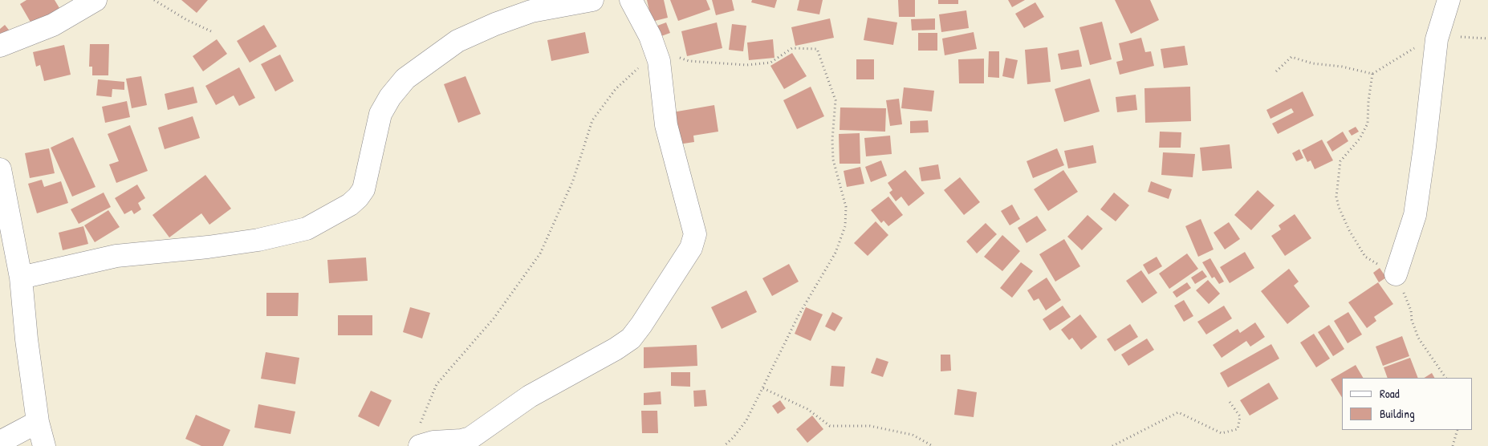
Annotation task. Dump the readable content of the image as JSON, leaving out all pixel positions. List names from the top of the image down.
{
  "legend": ["Road", "Building"]
}
